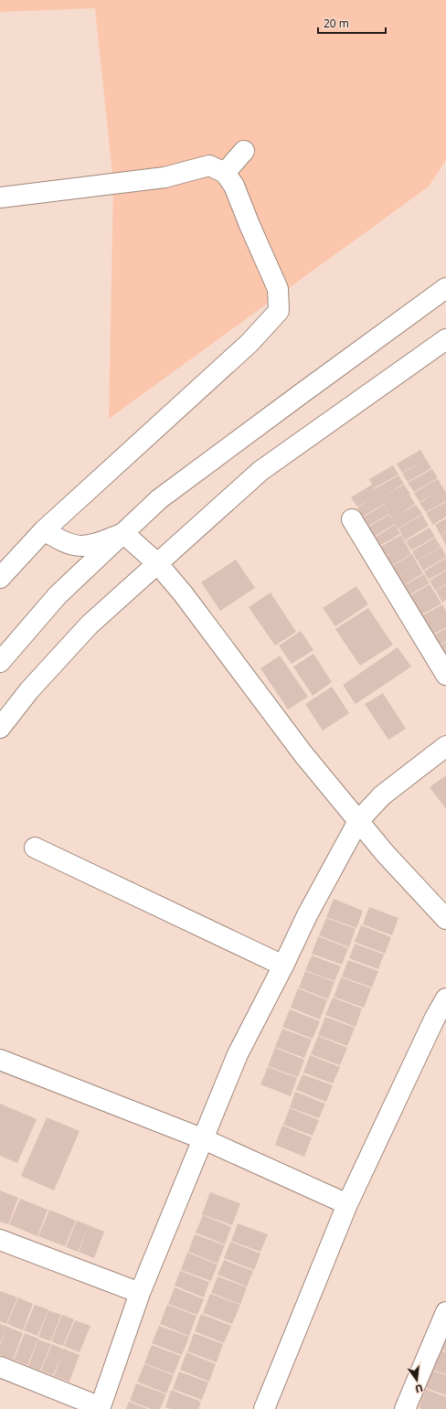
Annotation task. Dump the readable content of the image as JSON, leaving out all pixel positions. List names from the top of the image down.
{
  "scale_bar": "20 m",
  "north": "bottom"
}
